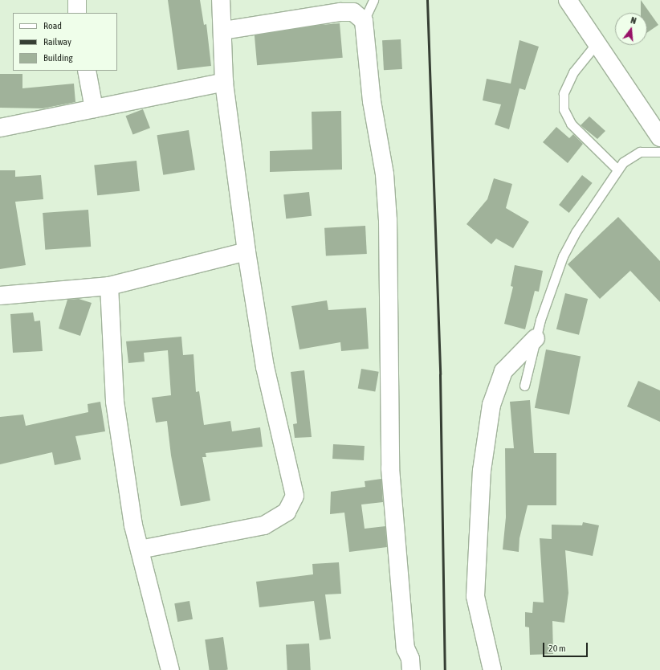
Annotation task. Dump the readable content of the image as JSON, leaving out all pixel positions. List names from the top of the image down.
{
  "legend": ["Road", "Railway", "Building"],
  "scale_bar": "20 m",
  "north": "top"
}
